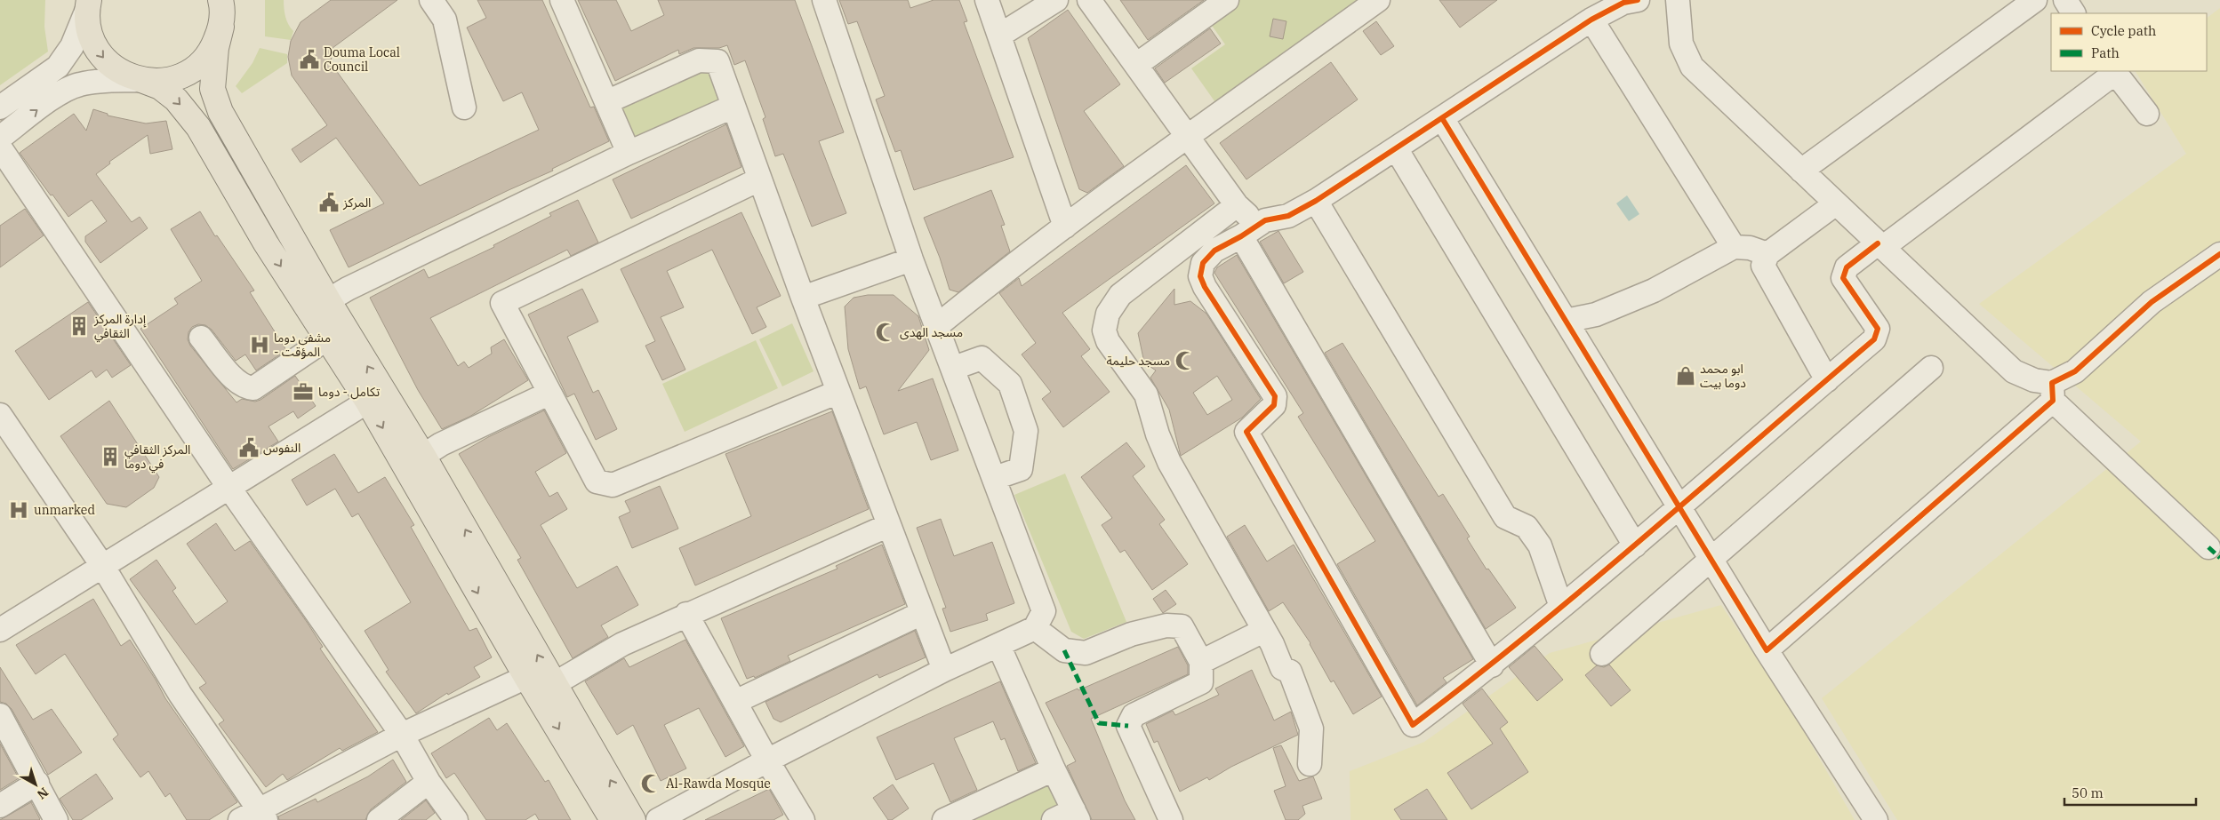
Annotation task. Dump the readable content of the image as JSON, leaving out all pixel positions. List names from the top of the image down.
{
  "places": {
    "public building": ["Douma Local Council", "المركز", "النفوس"],
    "building": ["إدارة المركز الثقافي", "المركز الثقافي في دوما"],
    "mosque": ["مسجد الهدى", "مسجد حليمة", "Al-Rawda Mosque"],
    "hospital": ["مشفى دوما - المؤقت", "unmarked"],
    "shop": ["ابو محمد دوما بيت"],
    "office": ["تكامل - دوما"]
  },
  "legend": ["Cycle path", "Path"],
  "scale_bar": "50 m",
  "north": "bottom right"
}
